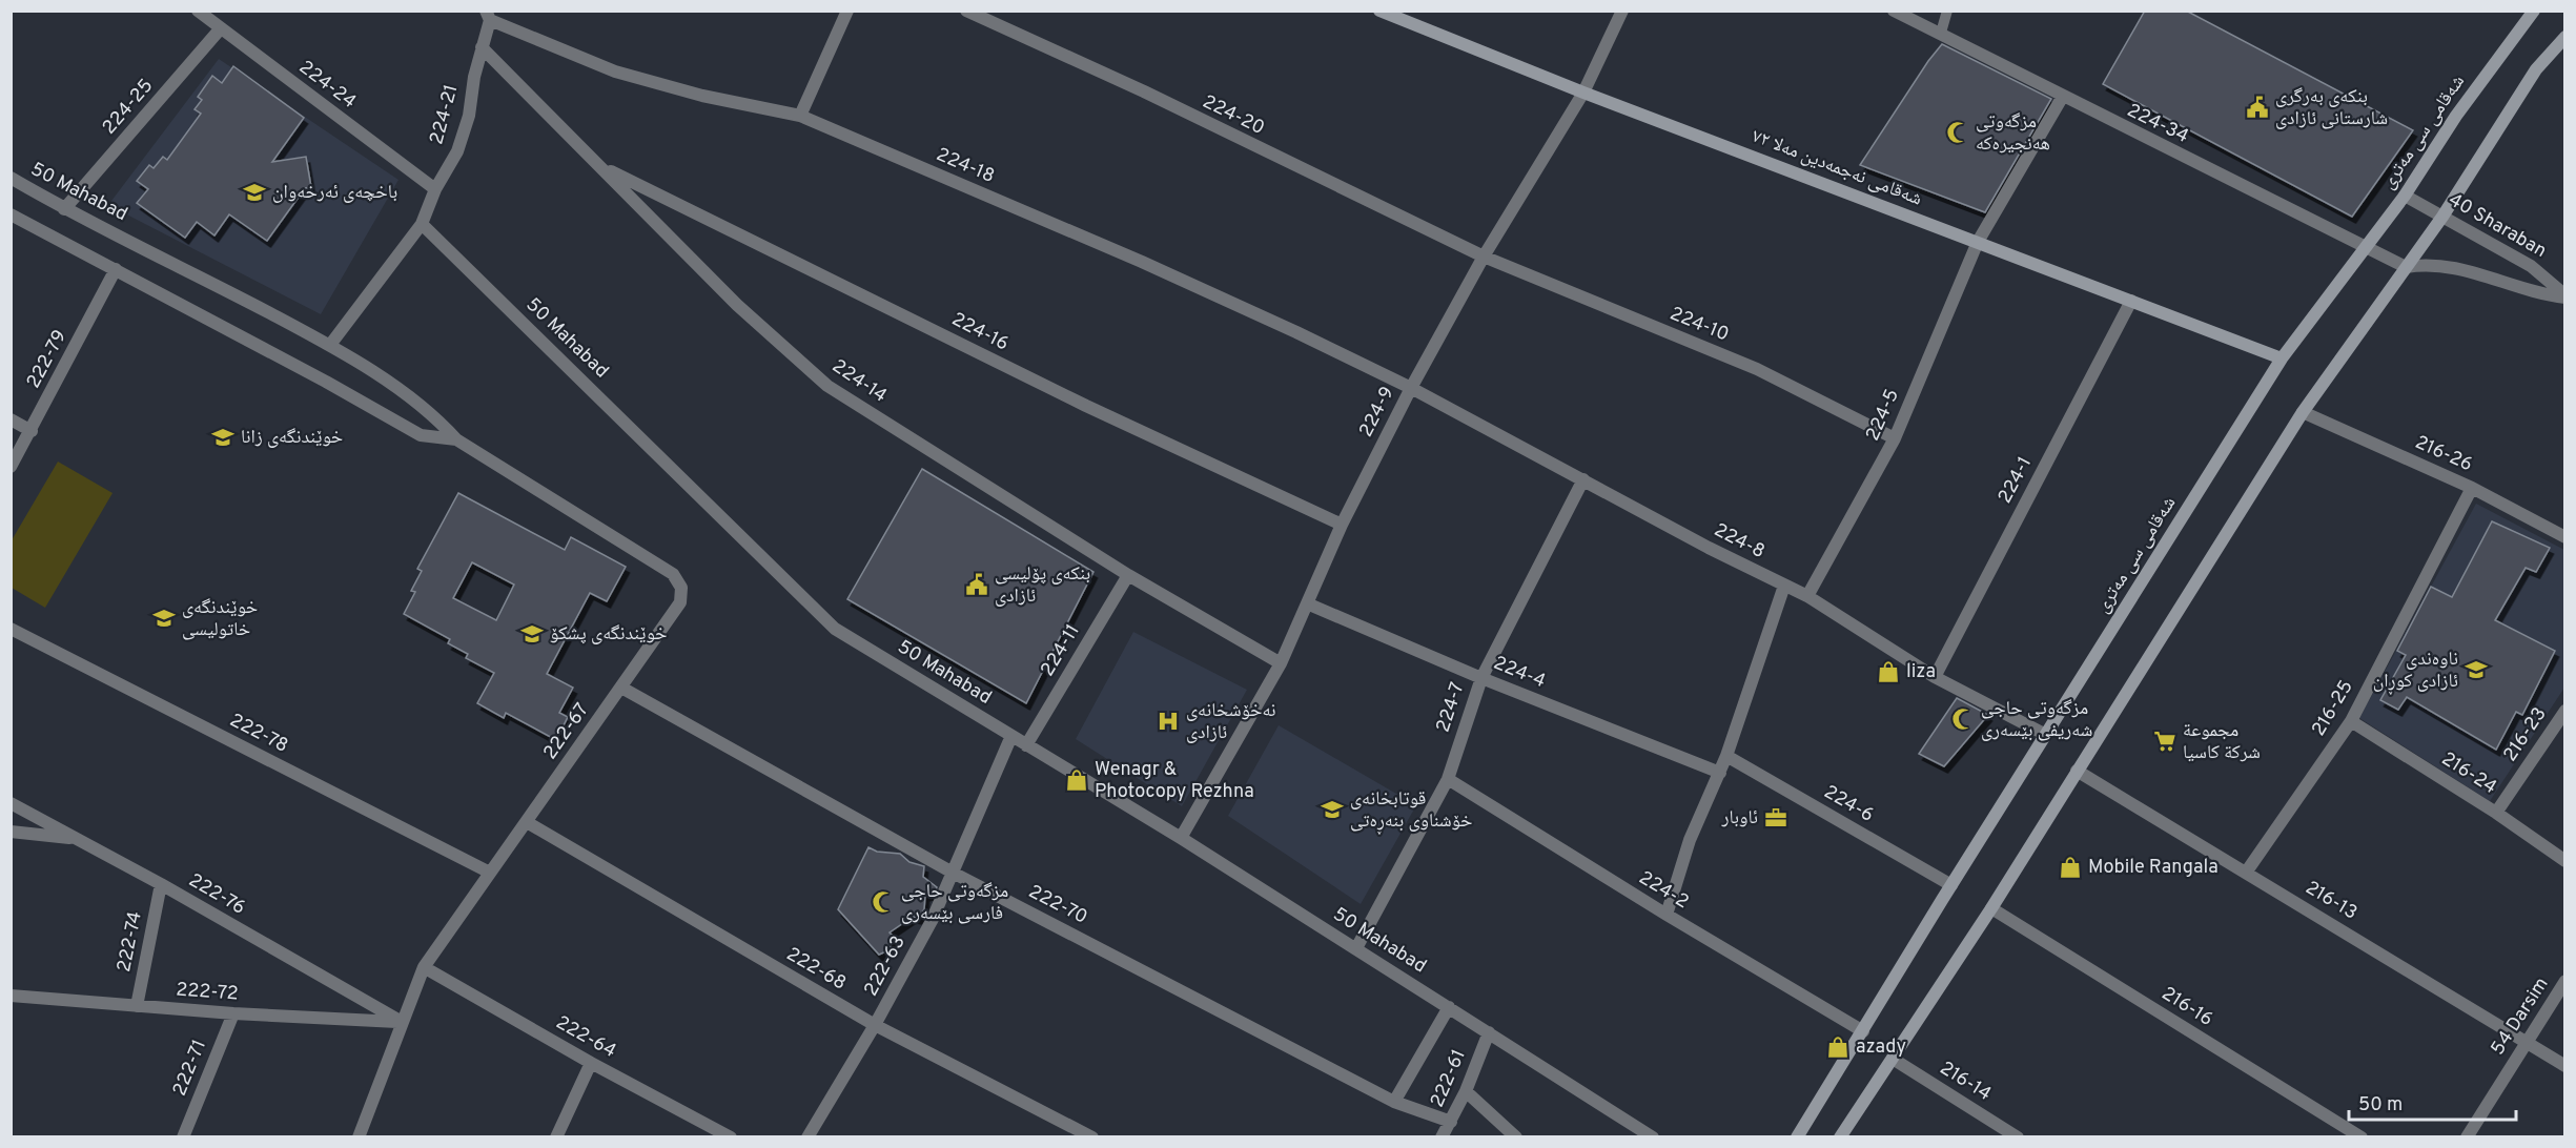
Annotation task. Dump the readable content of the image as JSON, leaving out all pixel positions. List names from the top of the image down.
{
  "streets": {
    "main road": ["شەقامی سی مەتری", "شەقامی نەجمەدین مەلا ٧٢"],
    "street": [
      "224-24",
      "224-25",
      "224-21",
      "224-20",
      "224-34",
      "224-18",
      "50 Mahabad",
      "40 Sharaban",
      "224-10",
      "224-16",
      "222-79",
      "224-14",
      "224-9",
      "224-5",
      "216-26",
      "224-1",
      "224-8",
      "224-11",
      "224-4",
      "224-7",
      "216-25",
      "222-67",
      "222-78",
      "216-23",
      "216-24",
      "224-6",
      "224-2",
      "222-76",
      "216-13",
      "222-70",
      "222-74",
      "222-63",
      "222-68",
      "222-72",
      "216-16",
      "54 Darsim",
      "222-64",
      "222-71",
      "222-61",
      "216-14"
    ]
  },
  "crossings": [
    ["224-24", "224-25"],
    ["224-24", "224-21"],
    ["224-25", "50 Mahabad"],
    ["224-21", "224-18"],
    ["224-21", "50 Mahabad"],
    ["224-21", "224-14"],
    ["224-20", "224-10"],
    ["224-20", "224-9"],
    ["224-34", "شەقامی سی مەتری"],
    ["224-34", "40 Sharaban"],
    ["224-34", "224-5"],
    ["شەقامی سی مەتری", "شەقامی نەجمەدین مەلا ٧٢"],
    ["شەقامی سی مەتری", "40 Sharaban"],
    ["شەقامی سی مەتری", "224-8"],
    ["شەقامی سی مەتری", "224-6"],
    ["شەقامی سی مەتری", "224-2"],
    ["224-18", "224-9"],
    ["224-18", "224-8"],
    ["شەقامی نەجمەدین مەلا ٧٢", "224-9"],
    ["شەقامی نەجمەدین مەلا ٧٢", "224-5"],
    ["شەقامی نەجمەدین مەلا ٧٢", "224-1"],
    ["50 Mahabad", "224-9"],
    ["50 Mahabad", "224-11"],
    ["50 Mahabad", "224-7"],
    ["50 Mahabad", "222-67"],
    ["50 Mahabad", "222-63"],
    ["50 Mahabad", "222-61"],
    ["224-10", "224-9"],
    ["224-10", "224-5"],
    ["224-16", "224-14"],
    ["224-16", "224-9"],
    ["224-14", "224-9"],
    ["224-14", "224-11"],
    ["224-9", "224-8"],
    ["224-9", "224-4"],
    ["224-5", "224-8"],
    ["216-26", "216-25"],
    ["224-1", "224-8"],
    ["224-8", "224-7"],
    ["224-4", "224-7"],
    ["224-7", "224-2"],
    ["216-25", "216-24"],
    ["216-25", "216-13"],
    ["222-67", "222-78"],
    ["222-67", "222-76"],
    ["222-67", "222-70"],
    ["222-67", "222-68"],
    ["222-67", "222-72"],
    ["222-67", "222-64"],
    ["216-23", "216-24"],
    ["222-76", "222-74"],
    ["222-76", "222-72"],
    ["216-13", "54 Darsim"],
    ["222-70", "222-63"],
    ["222-70", "222-61"],
    ["222-74", "222-72"],
    ["222-63", "222-68"],
    ["222-72", "222-71"]
  ],
  "places": {
    "public building": ["بنکەی بەرگری شارستانی ئازادی", "بنکەی پۆلیسی ئازادی"],
    "mosque": ["مزگەوتی ھەنجیرەکە", "مزگەوتی حاجی شەریفی بێسەری", "مزگەوتی حاجی فارسی بێسەری"],
    "school or university": [
      "باخچەی ئەرخەوان",
      "خوێندنگەی زانا",
      "خوێندنگەی خاتولیسی",
      "خوێندنگەی پشکۆ",
      "ناوەندی ئازادی کوڕان",
      "قوتابخانەی خۆشناوی بنەڕەتی"
    ],
    "shop": [
      "liza",
      "Wenagr & Photocopy Rezhna",
      "Mobile Rangala",
      "azady"
    ],
    "hospital": ["نەخۆشخانەی ئازادی"],
    "supermarket": ["مجموعة شرکة کاسیا"],
    "office": ["ئاوبار"]
  },
  "scale_bar": "50 m"
}
